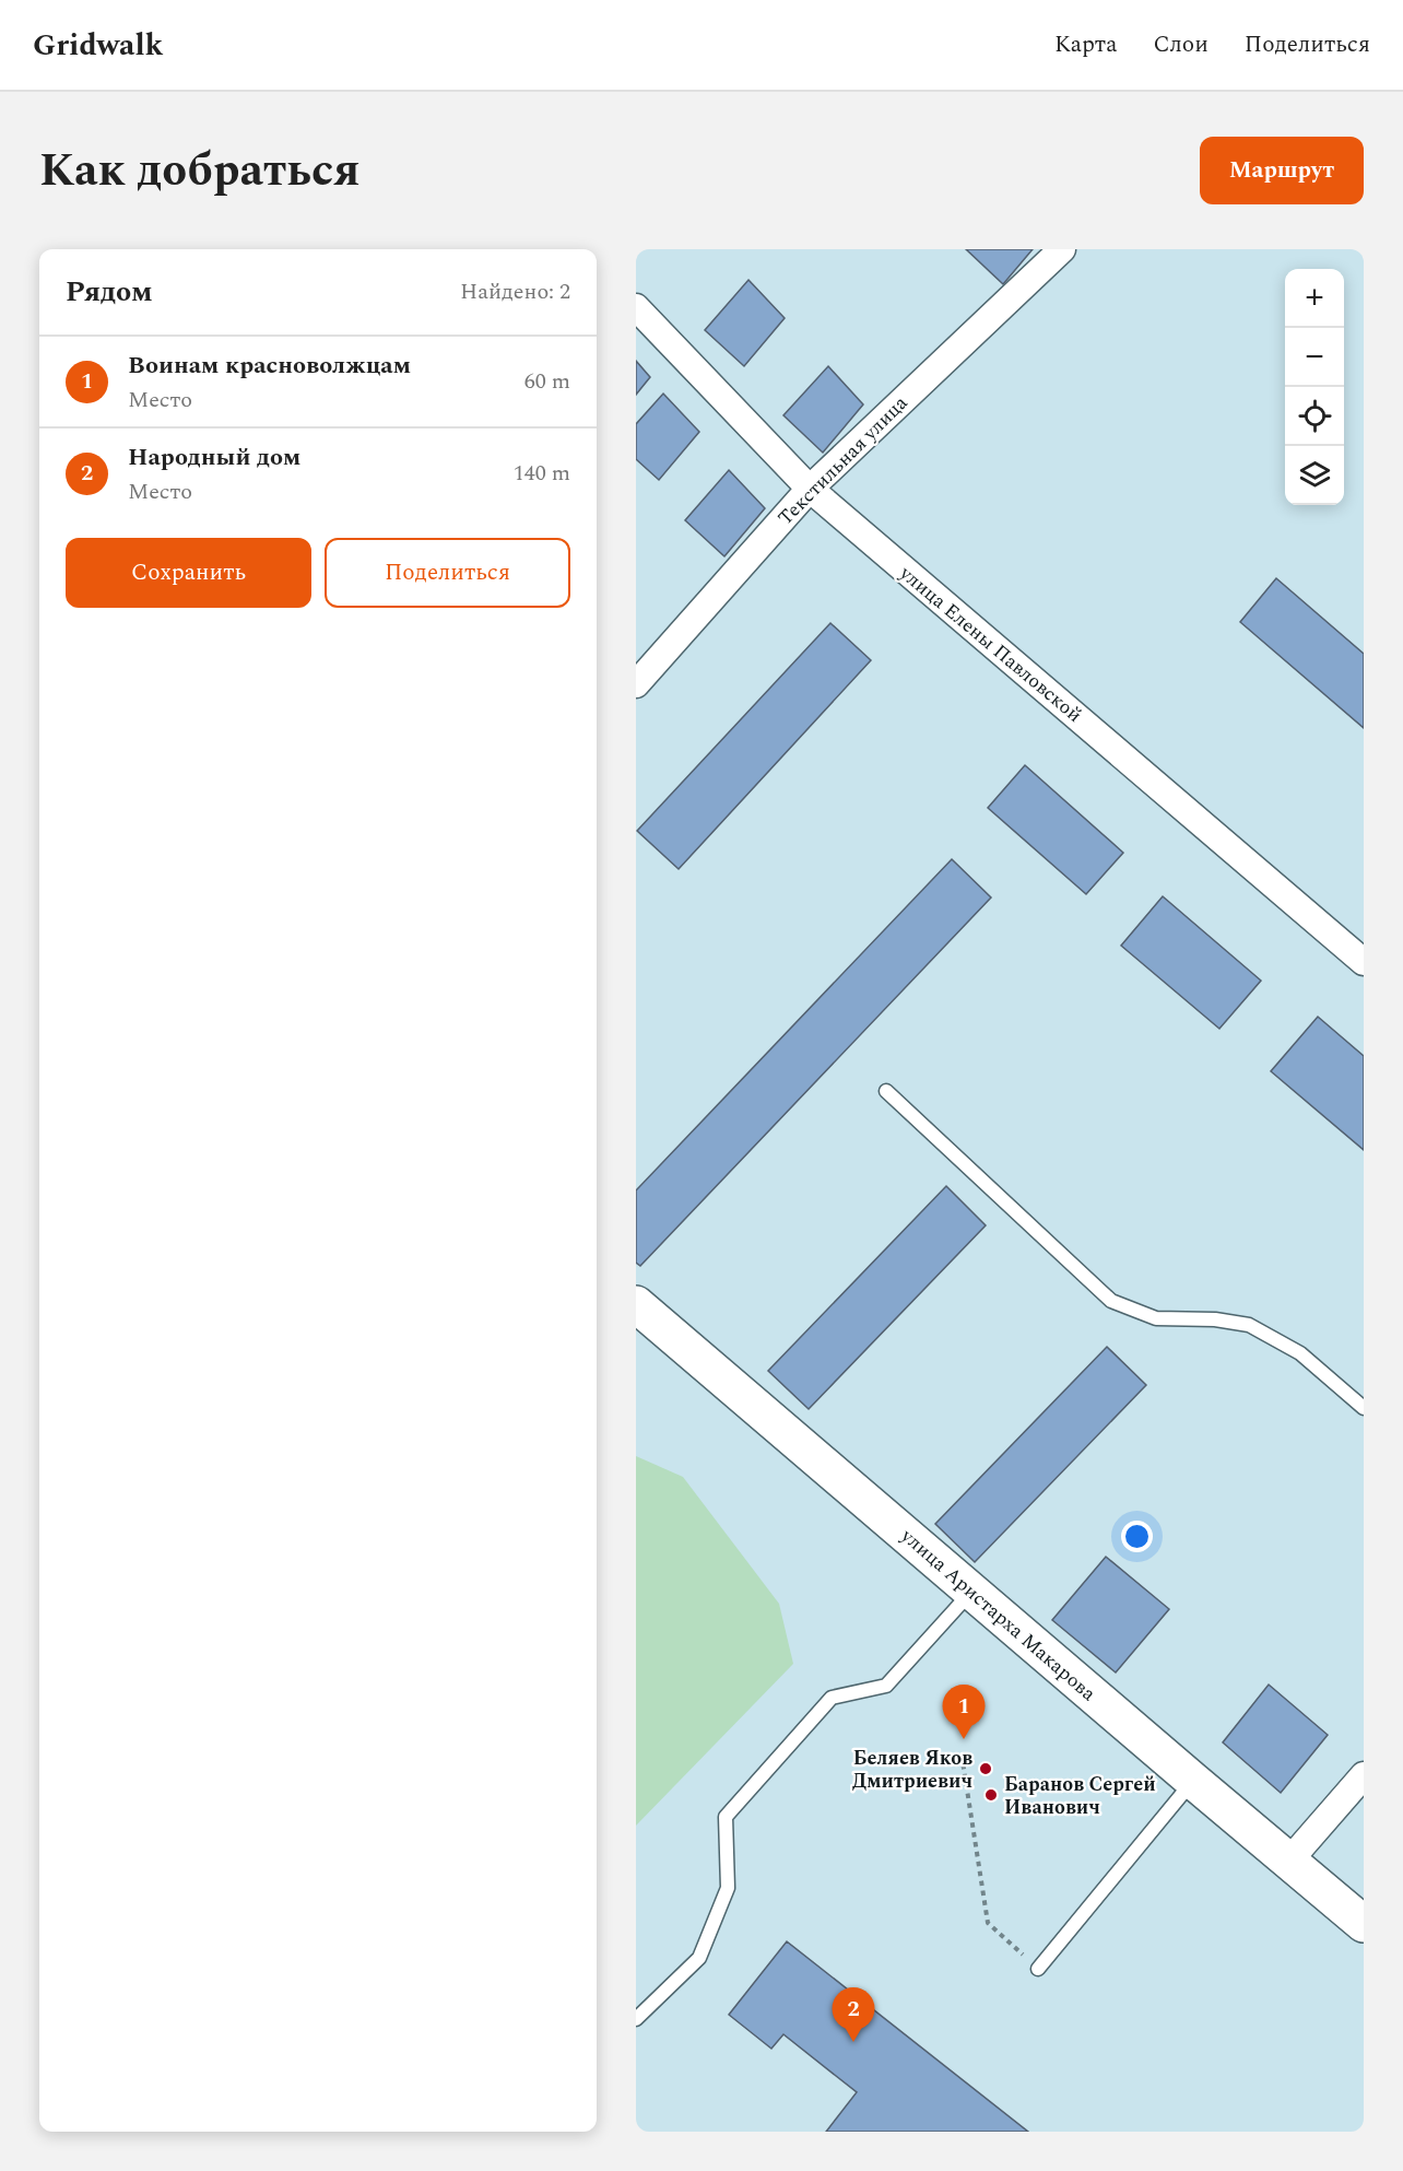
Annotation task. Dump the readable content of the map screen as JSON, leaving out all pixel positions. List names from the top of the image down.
{
  "streets": {
    "street": ["Текстильная улица", "улица Елены Павловской", "улица Аристарха Макарова"]
  },
  "crossings": [
    ["Текстильная улица", "улица Елены Павловской"]
  ],
  "places": ["Беляев Яков Дмитриевич", "Баранов Сергей Иванович"],
  "page": {
    "header": "Gridwalk",
    "nav": ["Карта", "Слои", "Поделиться"],
    "title": "Как добраться",
    "buttons": [
      "Маршрут",
      ["Сохранить", "Поделиться"]
    ],
    "heading": ["Рядом", "Найдено: 2"],
    "map_buttons": ["+", "−"],
    "list": [
      {
        "mark": "1",
        "name": "Воинам красноволжцам",
        "note": "Место",
        "value": "60 m"
      },
      {
        "mark": "2",
        "name": "Народный дом",
        "note": "Место",
        "value": "140 m"
      }
    ],
    "pins": ["1", "2"]
  }
}
